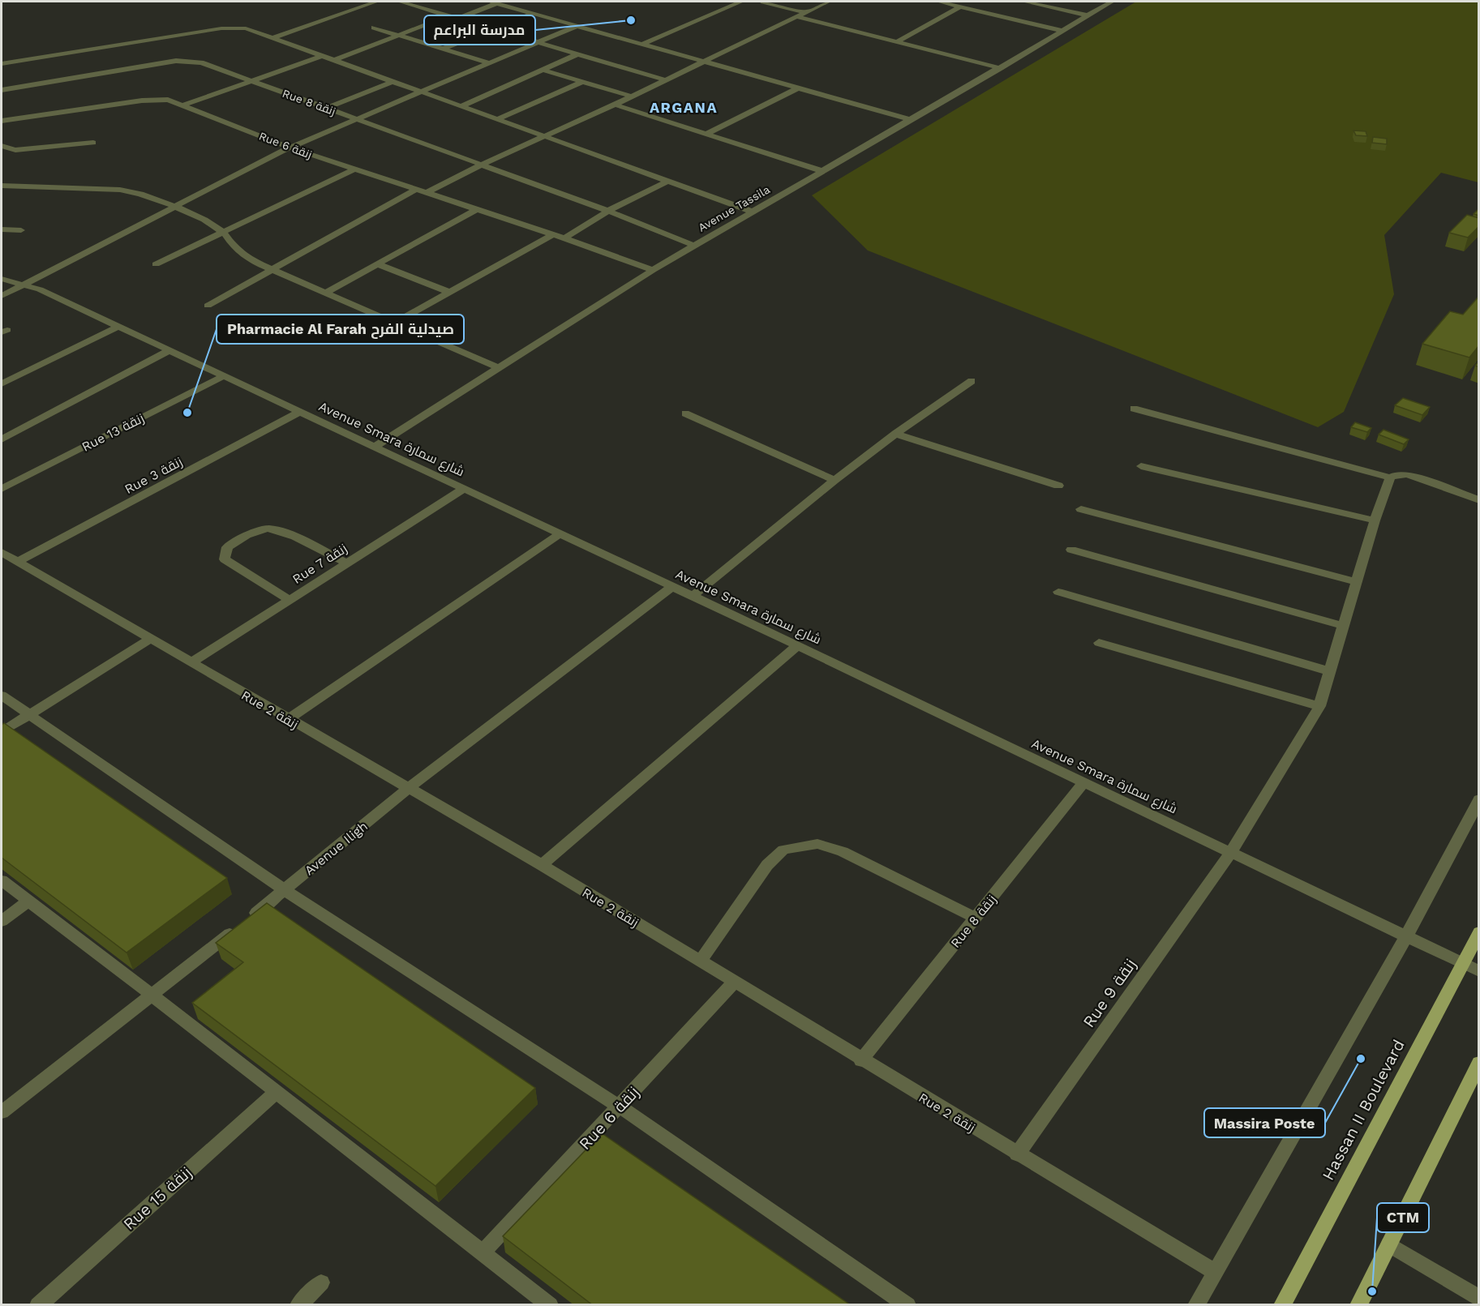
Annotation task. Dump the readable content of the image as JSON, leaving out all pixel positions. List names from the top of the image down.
{
  "streets": {
    "main road": ["Hassan II Boulevard"],
    "street": [
      "Rue 8 زنقة",
      "Rue 6 زنقة",
      "Avenue Tassila",
      "Rue 13 زنقة",
      "Avenue Smara شارع سمارة",
      "Rue 3 زنقة",
      "Rue 7 زنقة",
      "Rue 2 زنقة",
      "Avenue Iligh",
      "Rue 9 زنقة",
      "Rue 15 زنقة"
    ]
  },
  "crossings": [
    ["Rue 8 زنقة", "Avenue Tassila"],
    ["Rue 8 زنقة", "Avenue Smara شارع سمارة"],
    ["Rue 8 زنقة", "Rue 2 زنقة"],
    ["Rue 6 زنقة", "Avenue Tassila"],
    ["Rue 6 زنقة", "Rue 2 زنقة"],
    ["Avenue Tassila", "Avenue Smara شارع سمارة"],
    ["Rue 13 زنقة", "Avenue Smara شارع سمارة"],
    ["Avenue Smara شارع سمارة", "Rue 3 زنقة"],
    ["Avenue Smara شارع سمارة", "Rue 7 زنقة"],
    ["Avenue Smara شارع سمارة", "Avenue Iligh"],
    ["Avenue Smara شارع سمارة", "Rue 9 زنقة"],
    ["Avenue Smara شارع سمارة", "Hassan II Boulevard"],
    ["Rue 3 زنقة", "Rue 2 زنقة"],
    ["Rue 7 زنقة", "Rue 2 زنقة"],
    ["Rue 2 زنقة", "Avenue Iligh"],
    ["Rue 2 زنقة", "Rue 9 زنقة"]
  ],
  "districts": ["ARGANA"],
  "places": [
    "مدرسة البراعم",
    "Pharmacie Al Farah صيدلية الفرح",
    "Massira Poste",
    "CTM"
  ]
}
